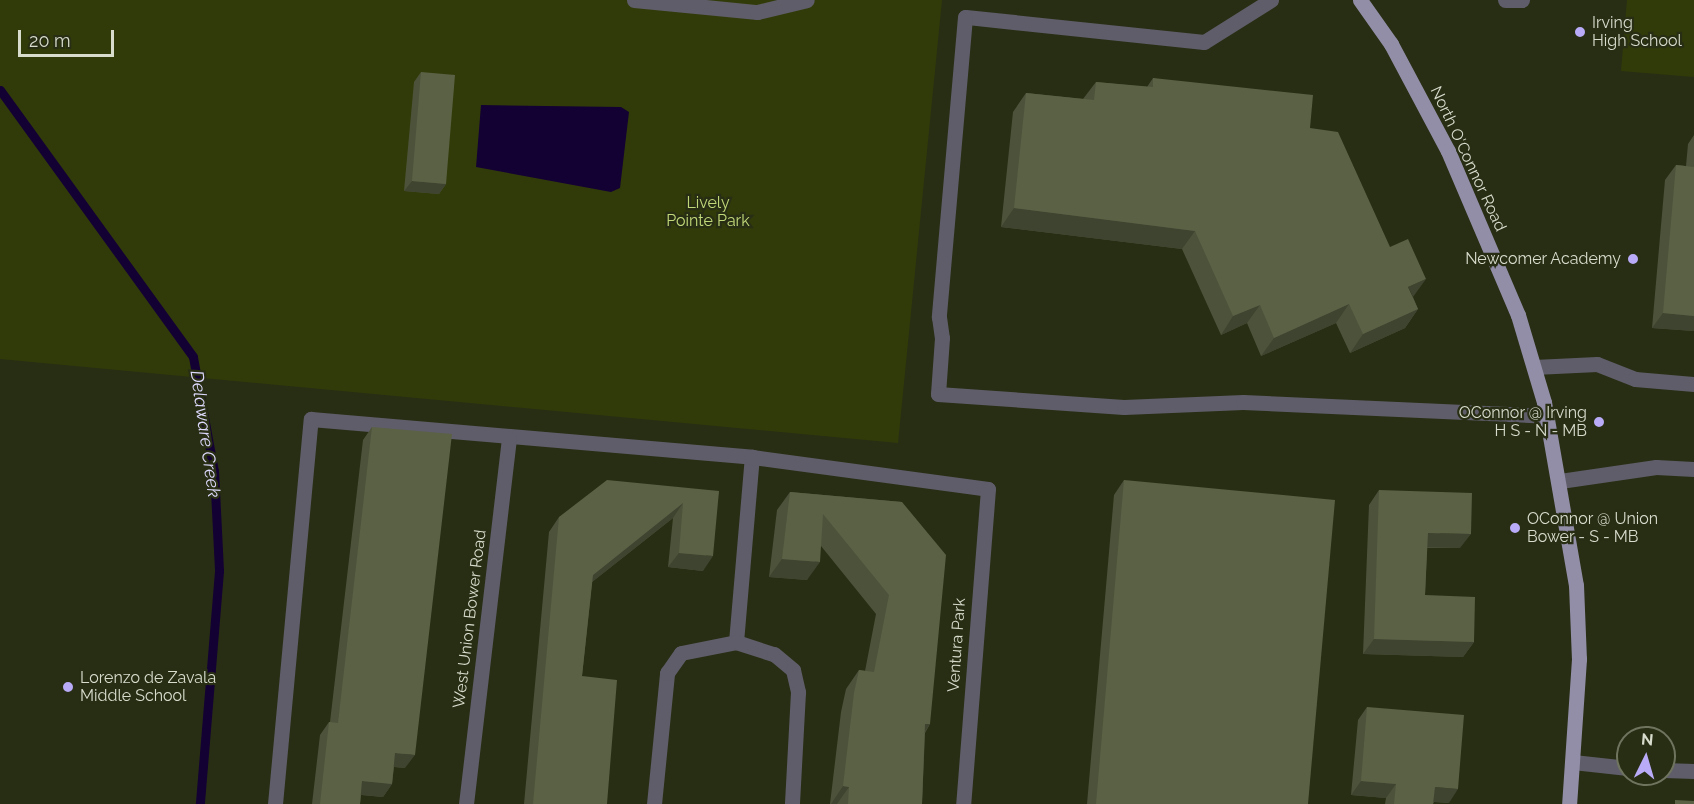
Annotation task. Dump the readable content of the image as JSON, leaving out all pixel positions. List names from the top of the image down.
{
  "streets": {
    "main road": ["North O'Connor Road"],
    "lane": ["West Union Bower Road", "Ventura Park"]
  },
  "water": ["Delaware Creek"],
  "parks": ["Lively Pointe Park"],
  "places": [
    "Irving High School",
    "Newcomer Academy",
    "OConnor @ Irving H S - N - MB",
    "OConnor @ Union Bower - S - MB",
    "Lorenzo de Zavala Middle School"
  ],
  "scale_bar": "20 m",
  "north": "top"
}
